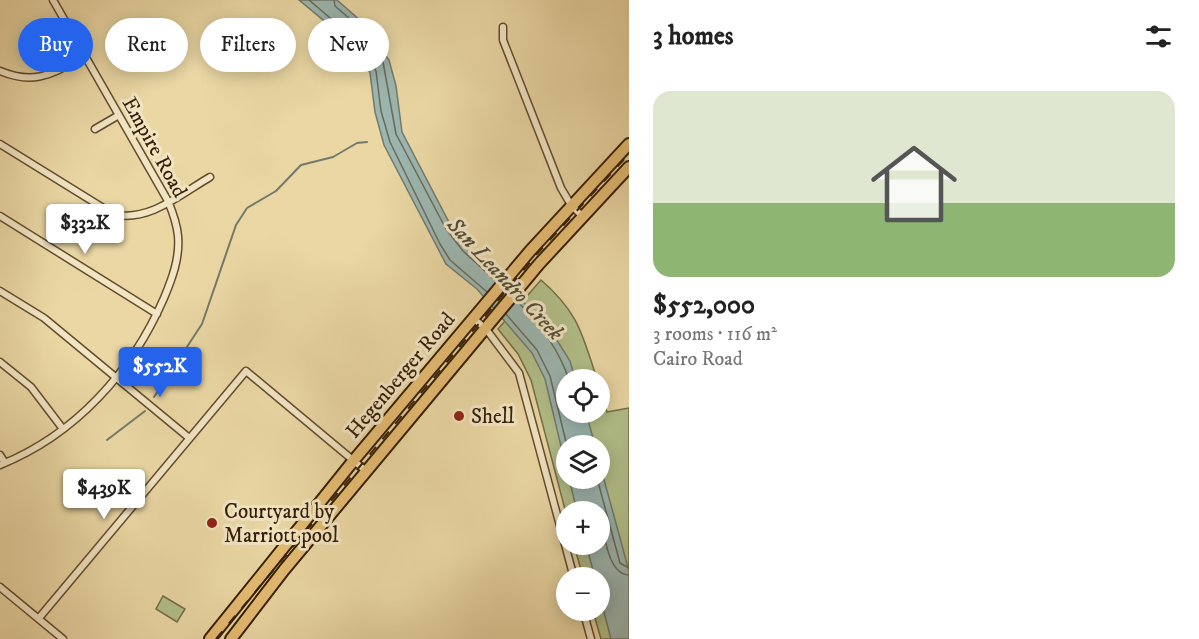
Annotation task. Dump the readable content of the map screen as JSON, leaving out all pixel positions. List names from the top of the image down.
{
  "streets": {
    "main road": ["Hegenberger Road"],
    "street": ["Empire Road"]
  },
  "water": ["San Leandro Creek"],
  "places": ["Shell", "Courtyard by Marriott pool"],
  "page": {
    "heading": "3 homes",
    "chip": [
      "Buy",
      "Rent",
      "Filters",
      "New"
    ],
    "list": [
      {
        "name": "$552,000",
        "note": "3 rooms · 116 m² · Cairo Road"
      }
    ],
    "price": ["$332K", "$552K", "$439K"],
    "map_buttons": ["+", "−"]
  }
}
